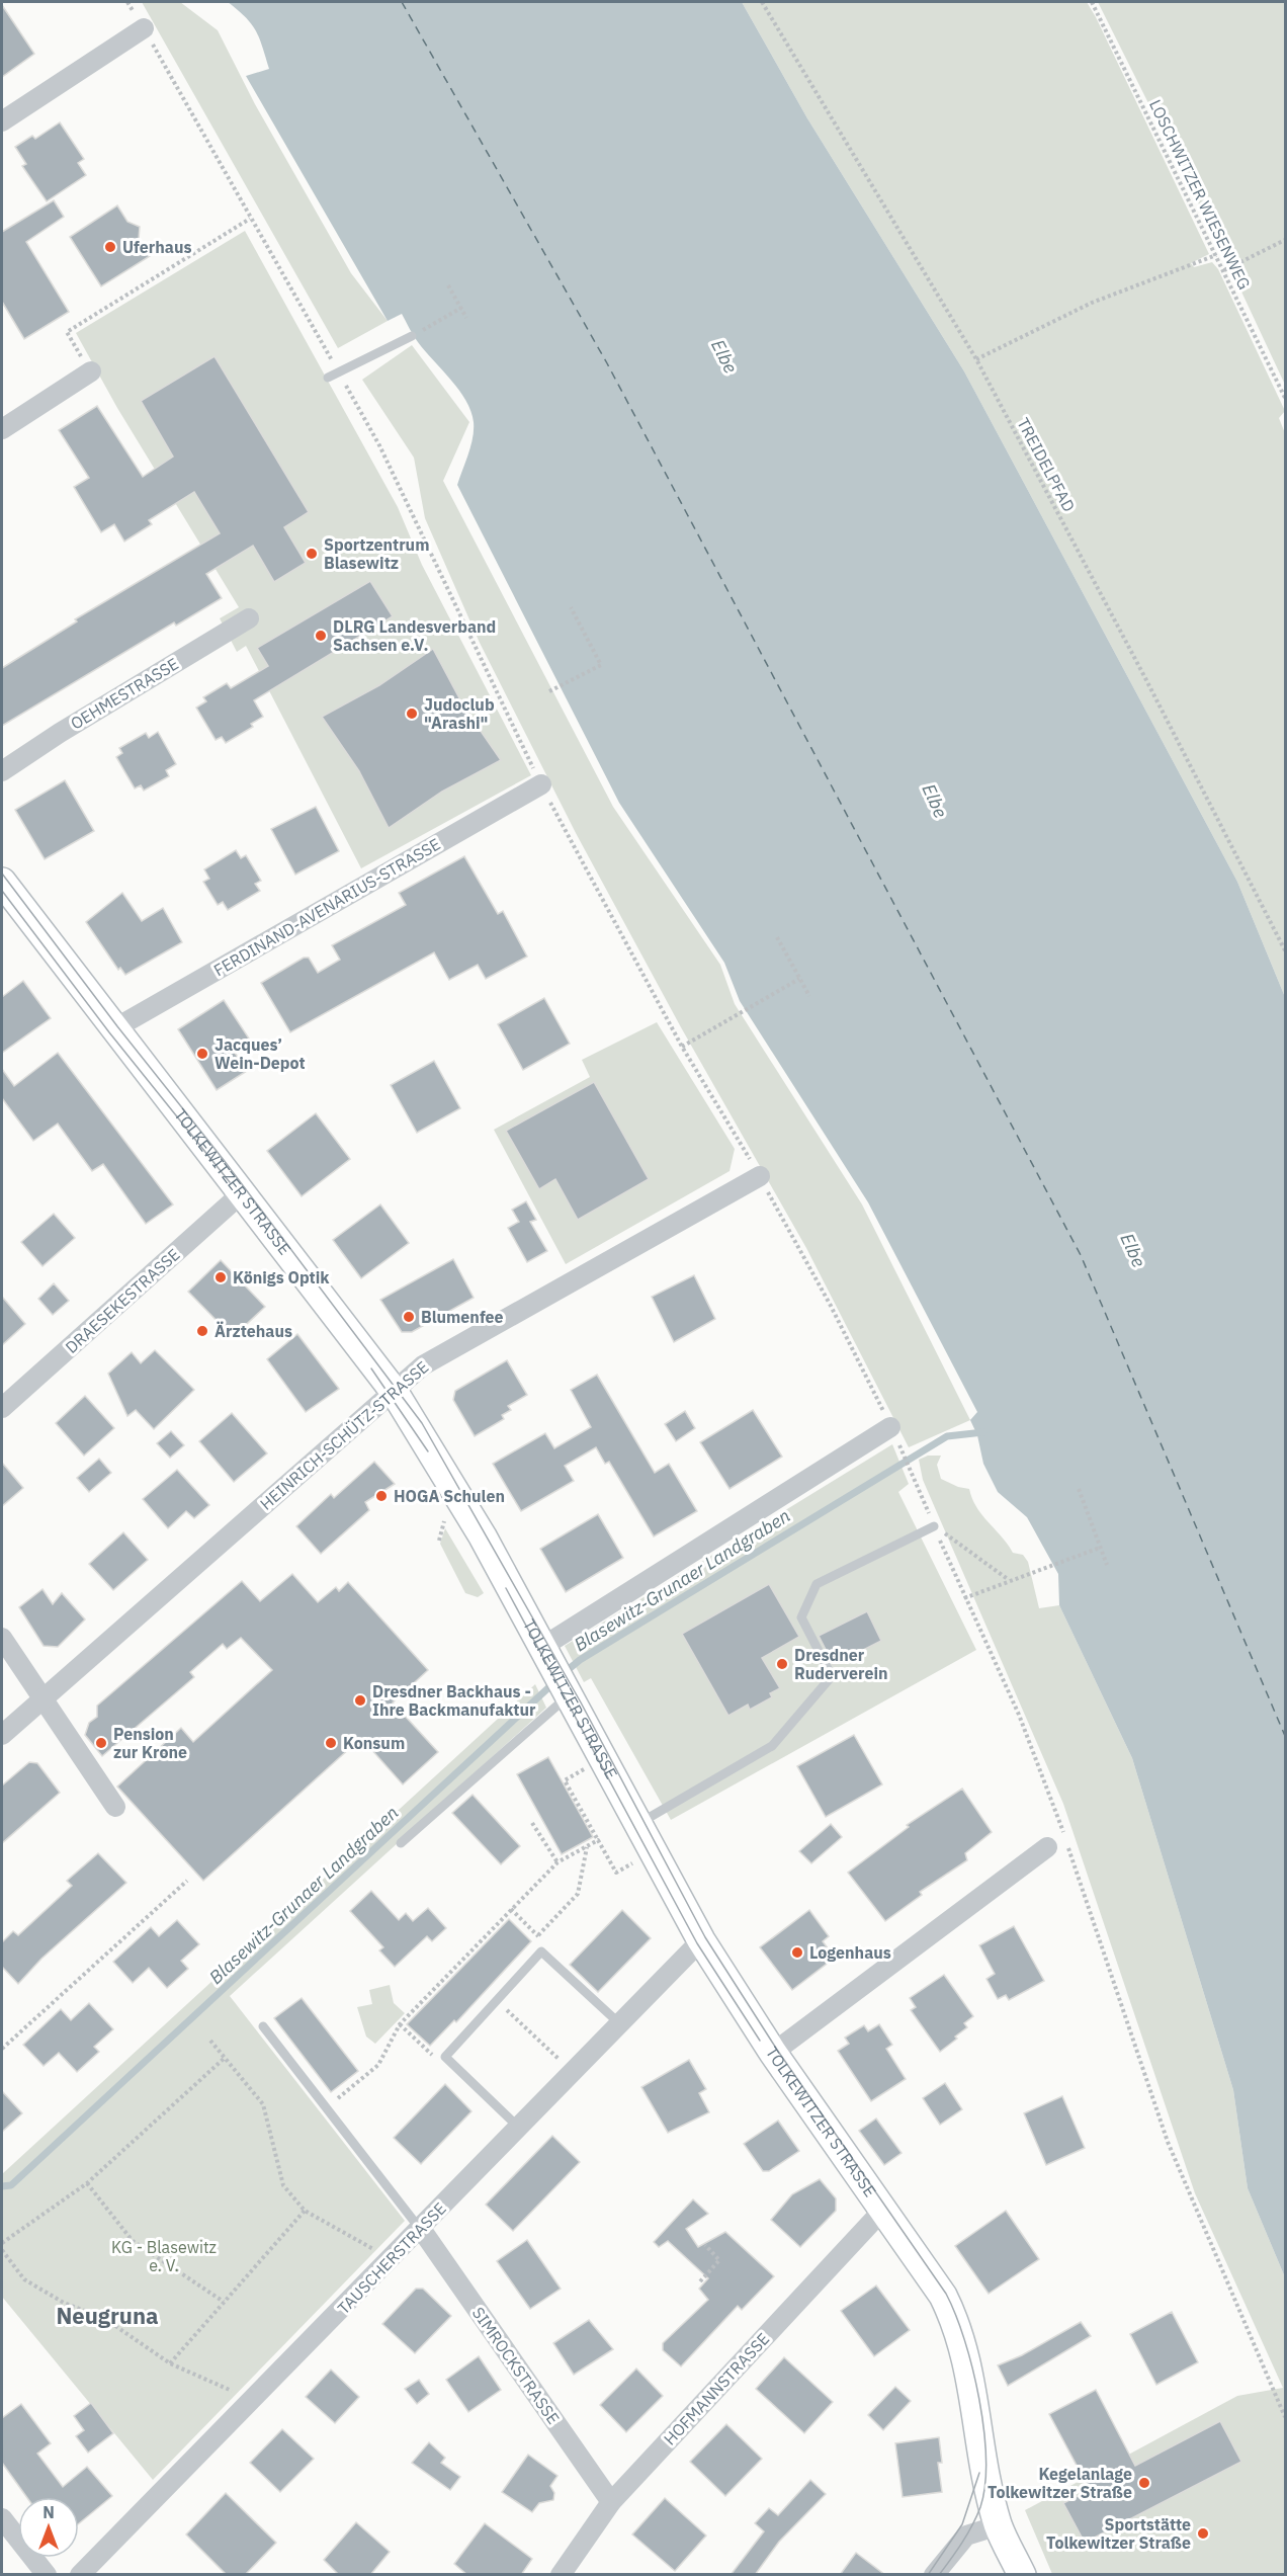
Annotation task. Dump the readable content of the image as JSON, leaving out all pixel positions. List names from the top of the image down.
{
  "streets": {
    "main road": ["TOLKEWITZER STRASSE"],
    "street": [
      "OEHMESTRASSE",
      "FERDINAND-AVENARIUS-STRASSE",
      "DRAESEKESTRASSE",
      "HEINRICH-SCHÜTZ-STRASSE",
      "TAUSCHERSTRASSE",
      "SIMROCKSTRASSE",
      "HOFMANNSTRASSE"
    ],
    "path": ["LOSCHWITZER WIESENWEG", "TREIDELPFAD"]
  },
  "crossings": [
    ["FERDINAND-AVENARIUS-STRASSE", "TOLKEWITZER STRASSE"],
    ["TOLKEWITZER STRASSE", "DRAESEKESTRASSE"],
    ["TOLKEWITZER STRASSE", "HEINRICH-SCHÜTZ-STRASSE"],
    ["TOLKEWITZER STRASSE", "TAUSCHERSTRASSE"],
    ["TOLKEWITZER STRASSE", "HOFMANNSTRASSE"],
    ["TAUSCHERSTRASSE", "SIMROCKSTRASSE"],
    ["SIMROCKSTRASSE", "HOFMANNSTRASSE"]
  ],
  "districts": ["Neugruna"],
  "water": ["Elbe", "Blasewitz‐Grunaer Landgraben"],
  "parks": ["KG - Blasewitz e. V."],
  "places": [
    "Uferhaus",
    "Sportzentrum Blasewitz",
    "DLRG Landesverband Sachsen e.V.",
    "Judoclub \"Arashi\"",
    "Jacques’ Wein-Depot",
    "Königs Optik",
    "Blumenfee",
    "Ärztehaus",
    "HOGA Schulen",
    "Dresdner Ruderverein",
    "Dresdner Backhaus - Ihre Backmanufaktur",
    "Pension zur Krone",
    "Konsum",
    "Logenhaus",
    "Kegelanlage Tolkewitzer Straße",
    "Sportstätte Tolkewitzer Straße"
  ],
  "north": "top"
}
